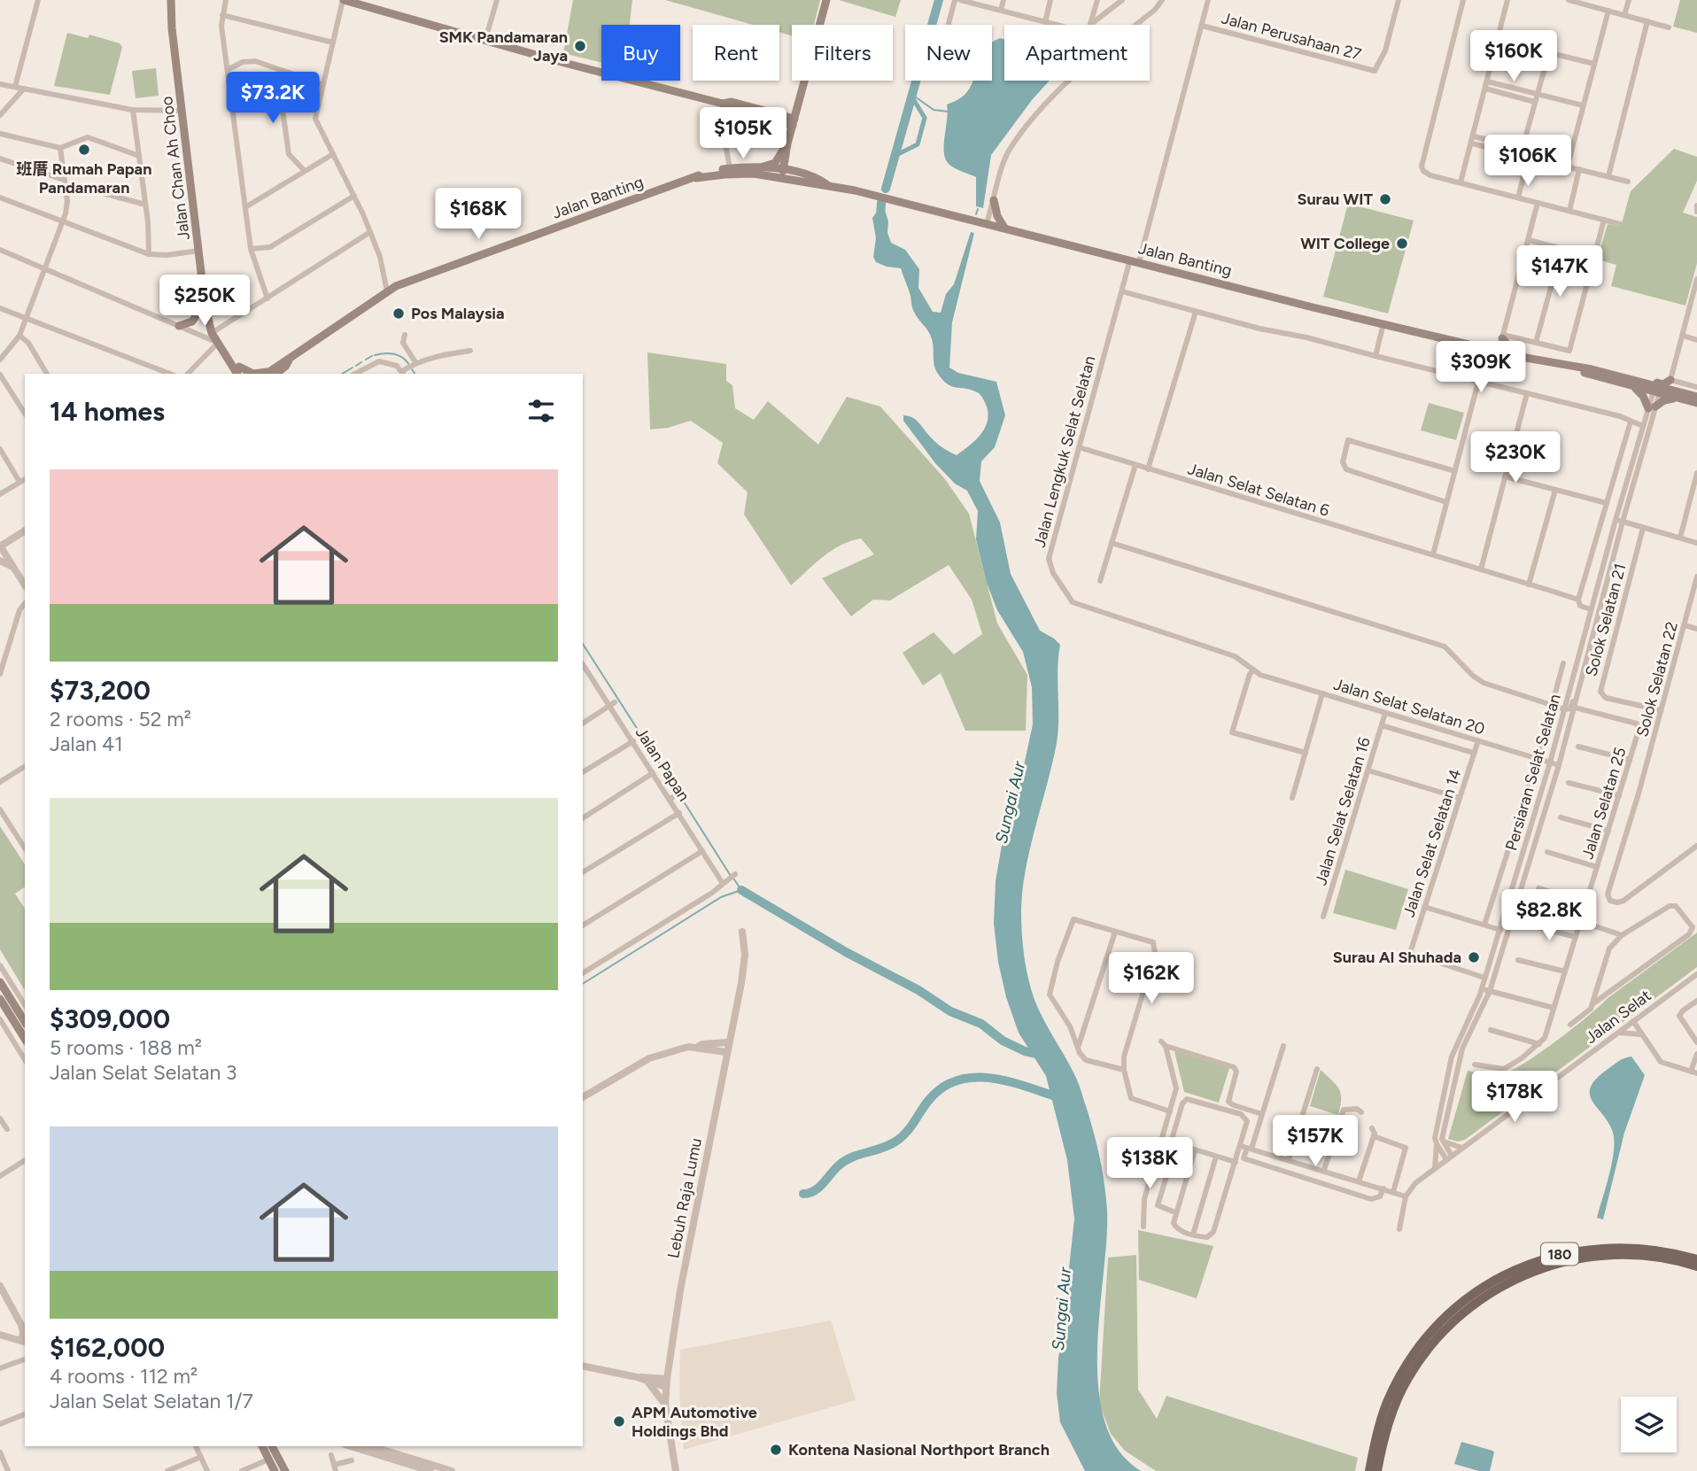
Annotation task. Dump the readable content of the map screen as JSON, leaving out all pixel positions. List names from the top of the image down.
{
  "streets": {
    "main road": ["Jalan Chan Ah Choo", "Jalan Banting", "180"],
    "street": [
      "Jalan Perusahaan 27",
      "Jalan Lengkuk Selat Selatan",
      "Jalan Selat Selatan 6",
      "Solok Selatan 21",
      "Solok Selatan 22",
      "Jalan Selat Selatan 20",
      "Jalan Papan",
      "Persiaran Selat Selatan",
      "Jalan Selatan 25",
      "Jalan Selat Selatan 16",
      "Jalan Selat Selatan 14",
      "Jalan Selat",
      "Lebuh Raja Lumu"
    ]
  },
  "crossings": [
    ["Jalan Perusahaan 27", "Jalan Lengkuk Selat Selatan"],
    ["Jalan Banting", "Jalan Lengkuk Selat Selatan"],
    ["Jalan Banting", "Persiaran Selat Selatan"],
    ["Jalan Lengkuk Selat Selatan", "Jalan Selat Selatan 6"],
    ["Jalan Lengkuk Selat Selatan", "Jalan Selat Selatan 20"],
    ["Solok Selatan 21", "Solok Selatan 22"],
    ["Jalan Selat Selatan 20", "Persiaran Selat Selatan"],
    ["Jalan Selat Selatan 20", "Jalan Selat Selatan 16"],
    ["Jalan Selat Selatan 20", "Jalan Selat Selatan 14"],
    ["Persiaran Selat Selatan", "Jalan Selatan 25"],
    ["Persiaran Selat Selatan", "Jalan Selat Selatan 14"]
  ],
  "water": ["Sungai Aur"],
  "places": [
    "SMK Pandamaran Jaya",
    "班厝 Rumah Papan Pandamaran",
    "Surau WIT",
    "WIT College",
    "Pos Malaysia",
    "Surau Al Shuhada",
    "APM Automotive Holdings Bhd",
    "Kontena Nasional Northport Branch"
  ],
  "page": {
    "chip": [
      "Buy",
      "Rent",
      "Filters",
      "New",
      "Apartment"
    ],
    "price": [
      "$160K",
      "$73.2K",
      "$105K",
      "$106K",
      "$168K",
      "$147K",
      "$250K",
      "$309K",
      "$230K",
      "$82.8K",
      "$162K",
      "$178K",
      "$157K",
      "$138K"
    ],
    "heading": "14 homes",
    "list": [
      {
        "name": "$73,200",
        "note": "2 rooms · 52 m² · Jalan 41"
      },
      {
        "name": "$309,000",
        "note": "5 rooms · 188 m² · Jalan Selat Selatan 3"
      },
      {
        "name": "$162,000",
        "note": "4 rooms · 112 m² · Jalan Selat Selatan 1/7"
      }
    ]
  }
}
